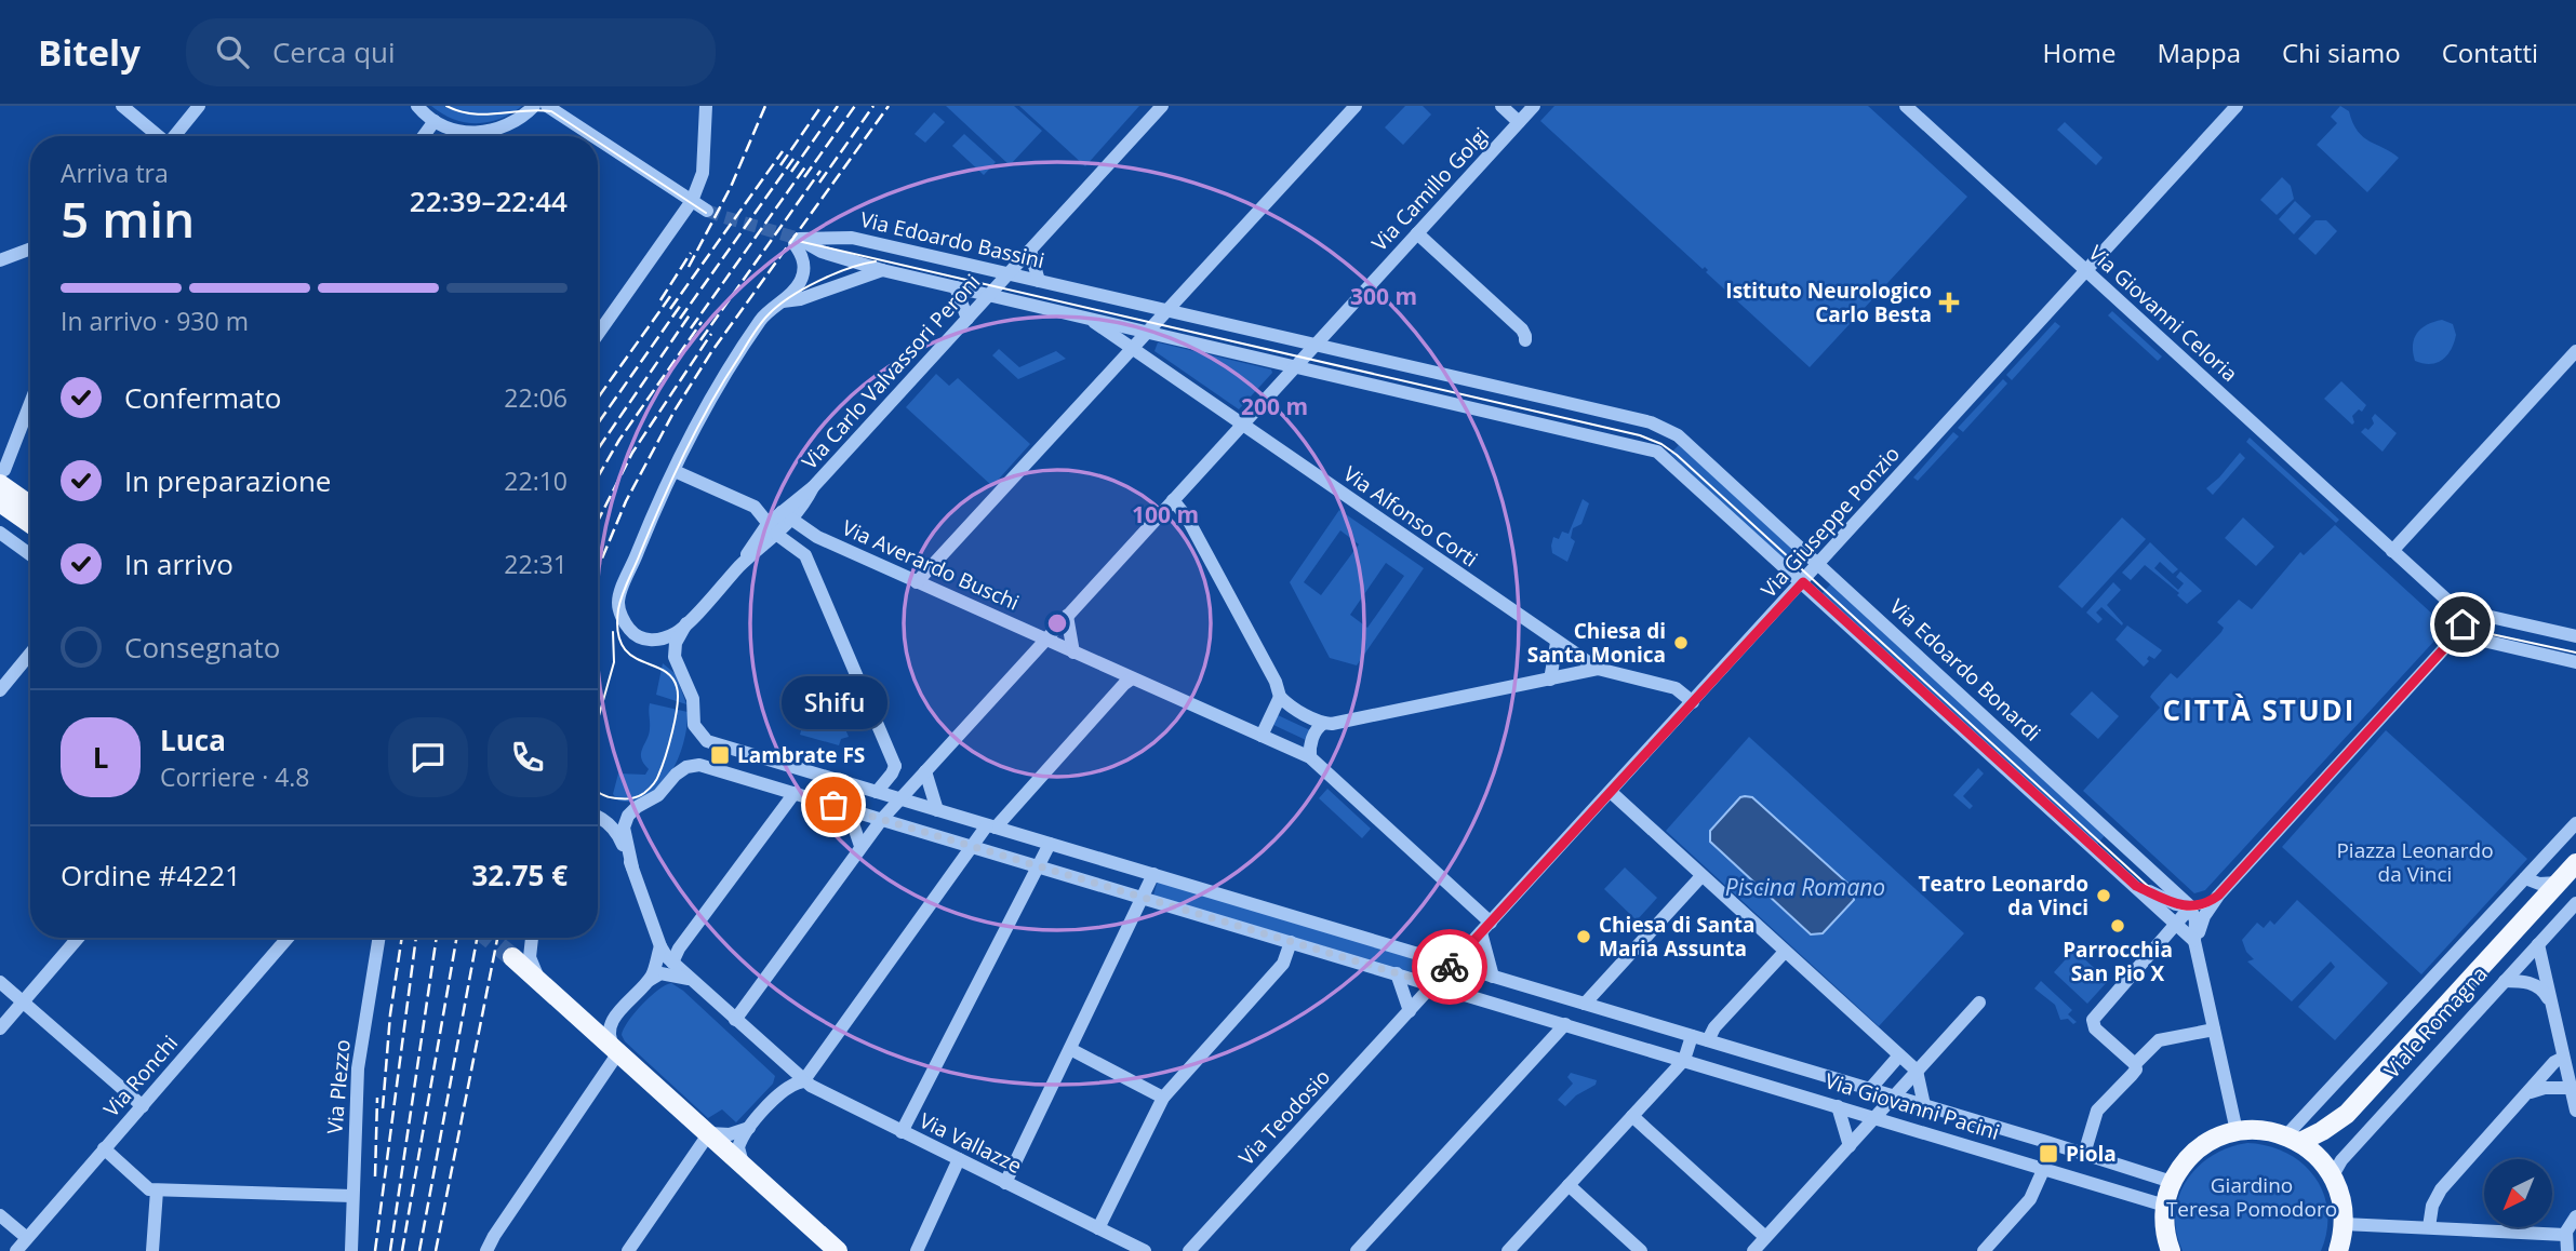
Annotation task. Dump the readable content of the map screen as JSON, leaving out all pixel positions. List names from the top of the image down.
{
  "streets": {
    "main road": ["Viale Romagna"],
    "street": [
      "Via Camillo Golgi",
      "Via Edoardo Bassini",
      "Via Giovanni Celoria",
      "Via Carlo Valvassori Peroni",
      "Via Alfonso Corti",
      "Via Giuseppe Ponzio",
      "Via Averardo Buschi",
      "Via Edoardo Bonardi",
      "Via Ronchi",
      "Via Plezzo",
      "Via Giovanni Pacini",
      "Via Teodosio",
      "Via Vallazze"
    ]
  },
  "crossings": [
    ["Via Camillo Golgi", "Via Edoardo Bassini"],
    ["Via Edoardo Bassini", "Via Carlo Valvassori Peroni"],
    ["Via Edoardo Bassini", "Via Alfonso Corti"],
    ["Via Edoardo Bassini", "Via Giuseppe Ponzio"],
    ["Via Edoardo Bassini", "Via Edoardo Bonardi"],
    ["Via Giovanni Celoria", "Via Giuseppe Ponzio"],
    ["Via Carlo Valvassori Peroni", "Via Averardo Buschi"],
    ["Via Carlo Valvassori Peroni", "Via Giovanni Pacini"],
    ["Via Alfonso Corti", "Via Giuseppe Ponzio"],
    ["Via Giuseppe Ponzio", "Via Averardo Buschi"],
    ["Via Giuseppe Ponzio", "Via Edoardo Bonardi"],
    ["Via Giuseppe Ponzio", "Via Giovanni Pacini"],
    ["Via Giovanni Pacini", "Via Teodosio"],
    ["Via Giovanni Pacini", "Via Vallazze"]
  ],
  "districts": ["CITTÀ STUDI"],
  "water": ["Piscina Romano"],
  "parks": ["Piazza Leonardo da Vinci", "Giardino Teresa Pomodoro"],
  "places": {
    "health": ["Istituto Neurologico Carlo Besta"],
    "other": [
      "Chiesa di Santa Monica",
      "Shifu",
      "Teatro Leonardo da Vinci",
      "Parrocchia San Pio X",
      "Chiesa di Santa Maria Assunta"
    ],
    "transit": ["Lambrate FS", "Piola"]
  },
  "north": "bottom left",
  "page": {
    "header": "Bitely",
    "search": "Cerca qui",
    "nav": [
      "Home",
      "Mappa",
      "Chi siamo",
      "Contatti"
    ],
    "heading": ["5 min", "Arriva tra", "22:39–22:44"],
    "panel": [
      "Luca",
      "Corriere · 4.8",
      "Ordine #4221",
      "32.75 €"
    ],
    "bar": "In arrivo · 930 m",
    "list": [
      ["Confermato", "22:06"],
      ["In preparazione", "22:10"],
      ["In arrivo", "22:31"],
      "Consegnato"
    ],
    "bubble": "Shifu",
    "round": "L"
  },
  "rings": ["300 m", "200 m", "100 m"]
}
